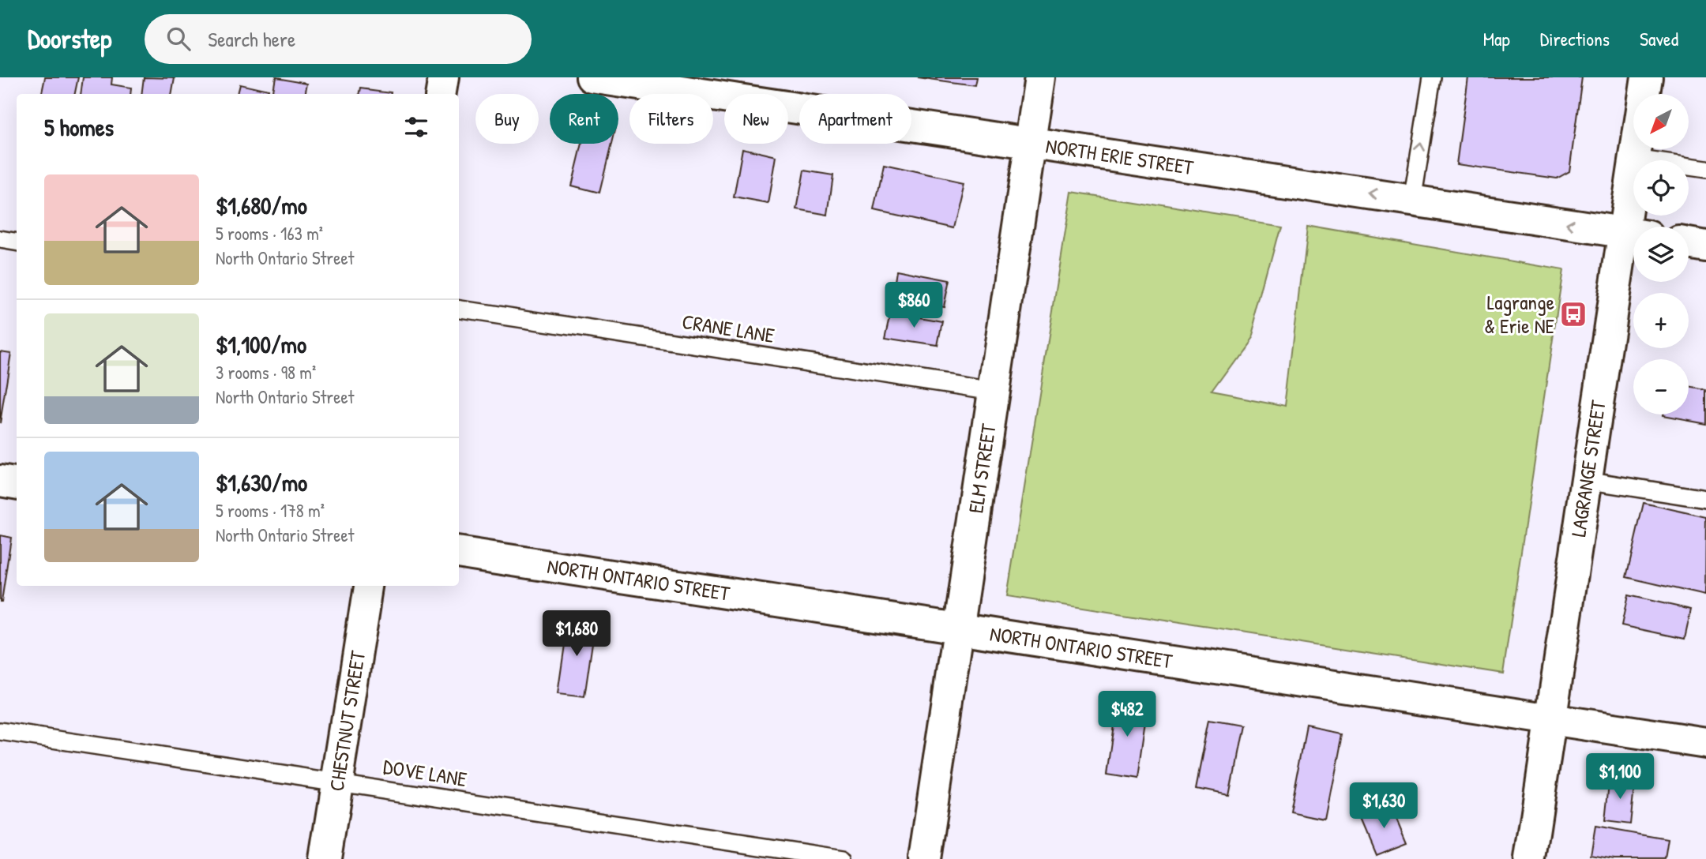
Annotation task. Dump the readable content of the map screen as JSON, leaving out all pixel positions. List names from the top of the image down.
{
  "streets": {
    "street": [
      "NORTH ERIE STREET",
      "ELM STREET",
      "LAGRANGE STREET",
      "NORTH ONTARIO STREET",
      "CHESTNUT STREET"
    ],
    "lane": ["CRANE LANE", "DOVE LANE"]
  },
  "crossings": [
    ["NORTH ERIE STREET", "ELM STREET"],
    ["CRANE LANE", "ELM STREET"],
    ["ELM STREET", "NORTH ONTARIO STREET"],
    ["LAGRANGE STREET", "NORTH ONTARIO STREET"],
    ["CHESTNUT STREET", "DOVE LANE"]
  ],
  "one_way": ["NORTH ERIE STREET"],
  "places": {
    "bus stop": ["Lagrange & Erie NE"]
  },
  "north": "bottom left",
  "page": {
    "header": "Doorstep",
    "search": "Search here",
    "nav": ["Map", "Directions", "Saved"],
    "map_buttons": ["+", "−"],
    "chip": [
      "Buy",
      "Rent",
      "Filters",
      "New",
      "Apartment"
    ],
    "heading": "5 homes",
    "list": [
      {
        "name": "$1,680/mo",
        "note": "5 rooms · 163 m² · North Ontario Street"
      },
      {
        "name": "$1,100/mo",
        "note": "3 rooms · 98 m² · North Ontario Street"
      },
      {
        "name": "$1,630/mo",
        "note": "5 rooms · 178 m² · North Ontario Street"
      }
    ],
    "price": [
      "$860",
      "$1,680",
      "$482",
      "$1,100",
      "$1,630"
    ]
  }
}
